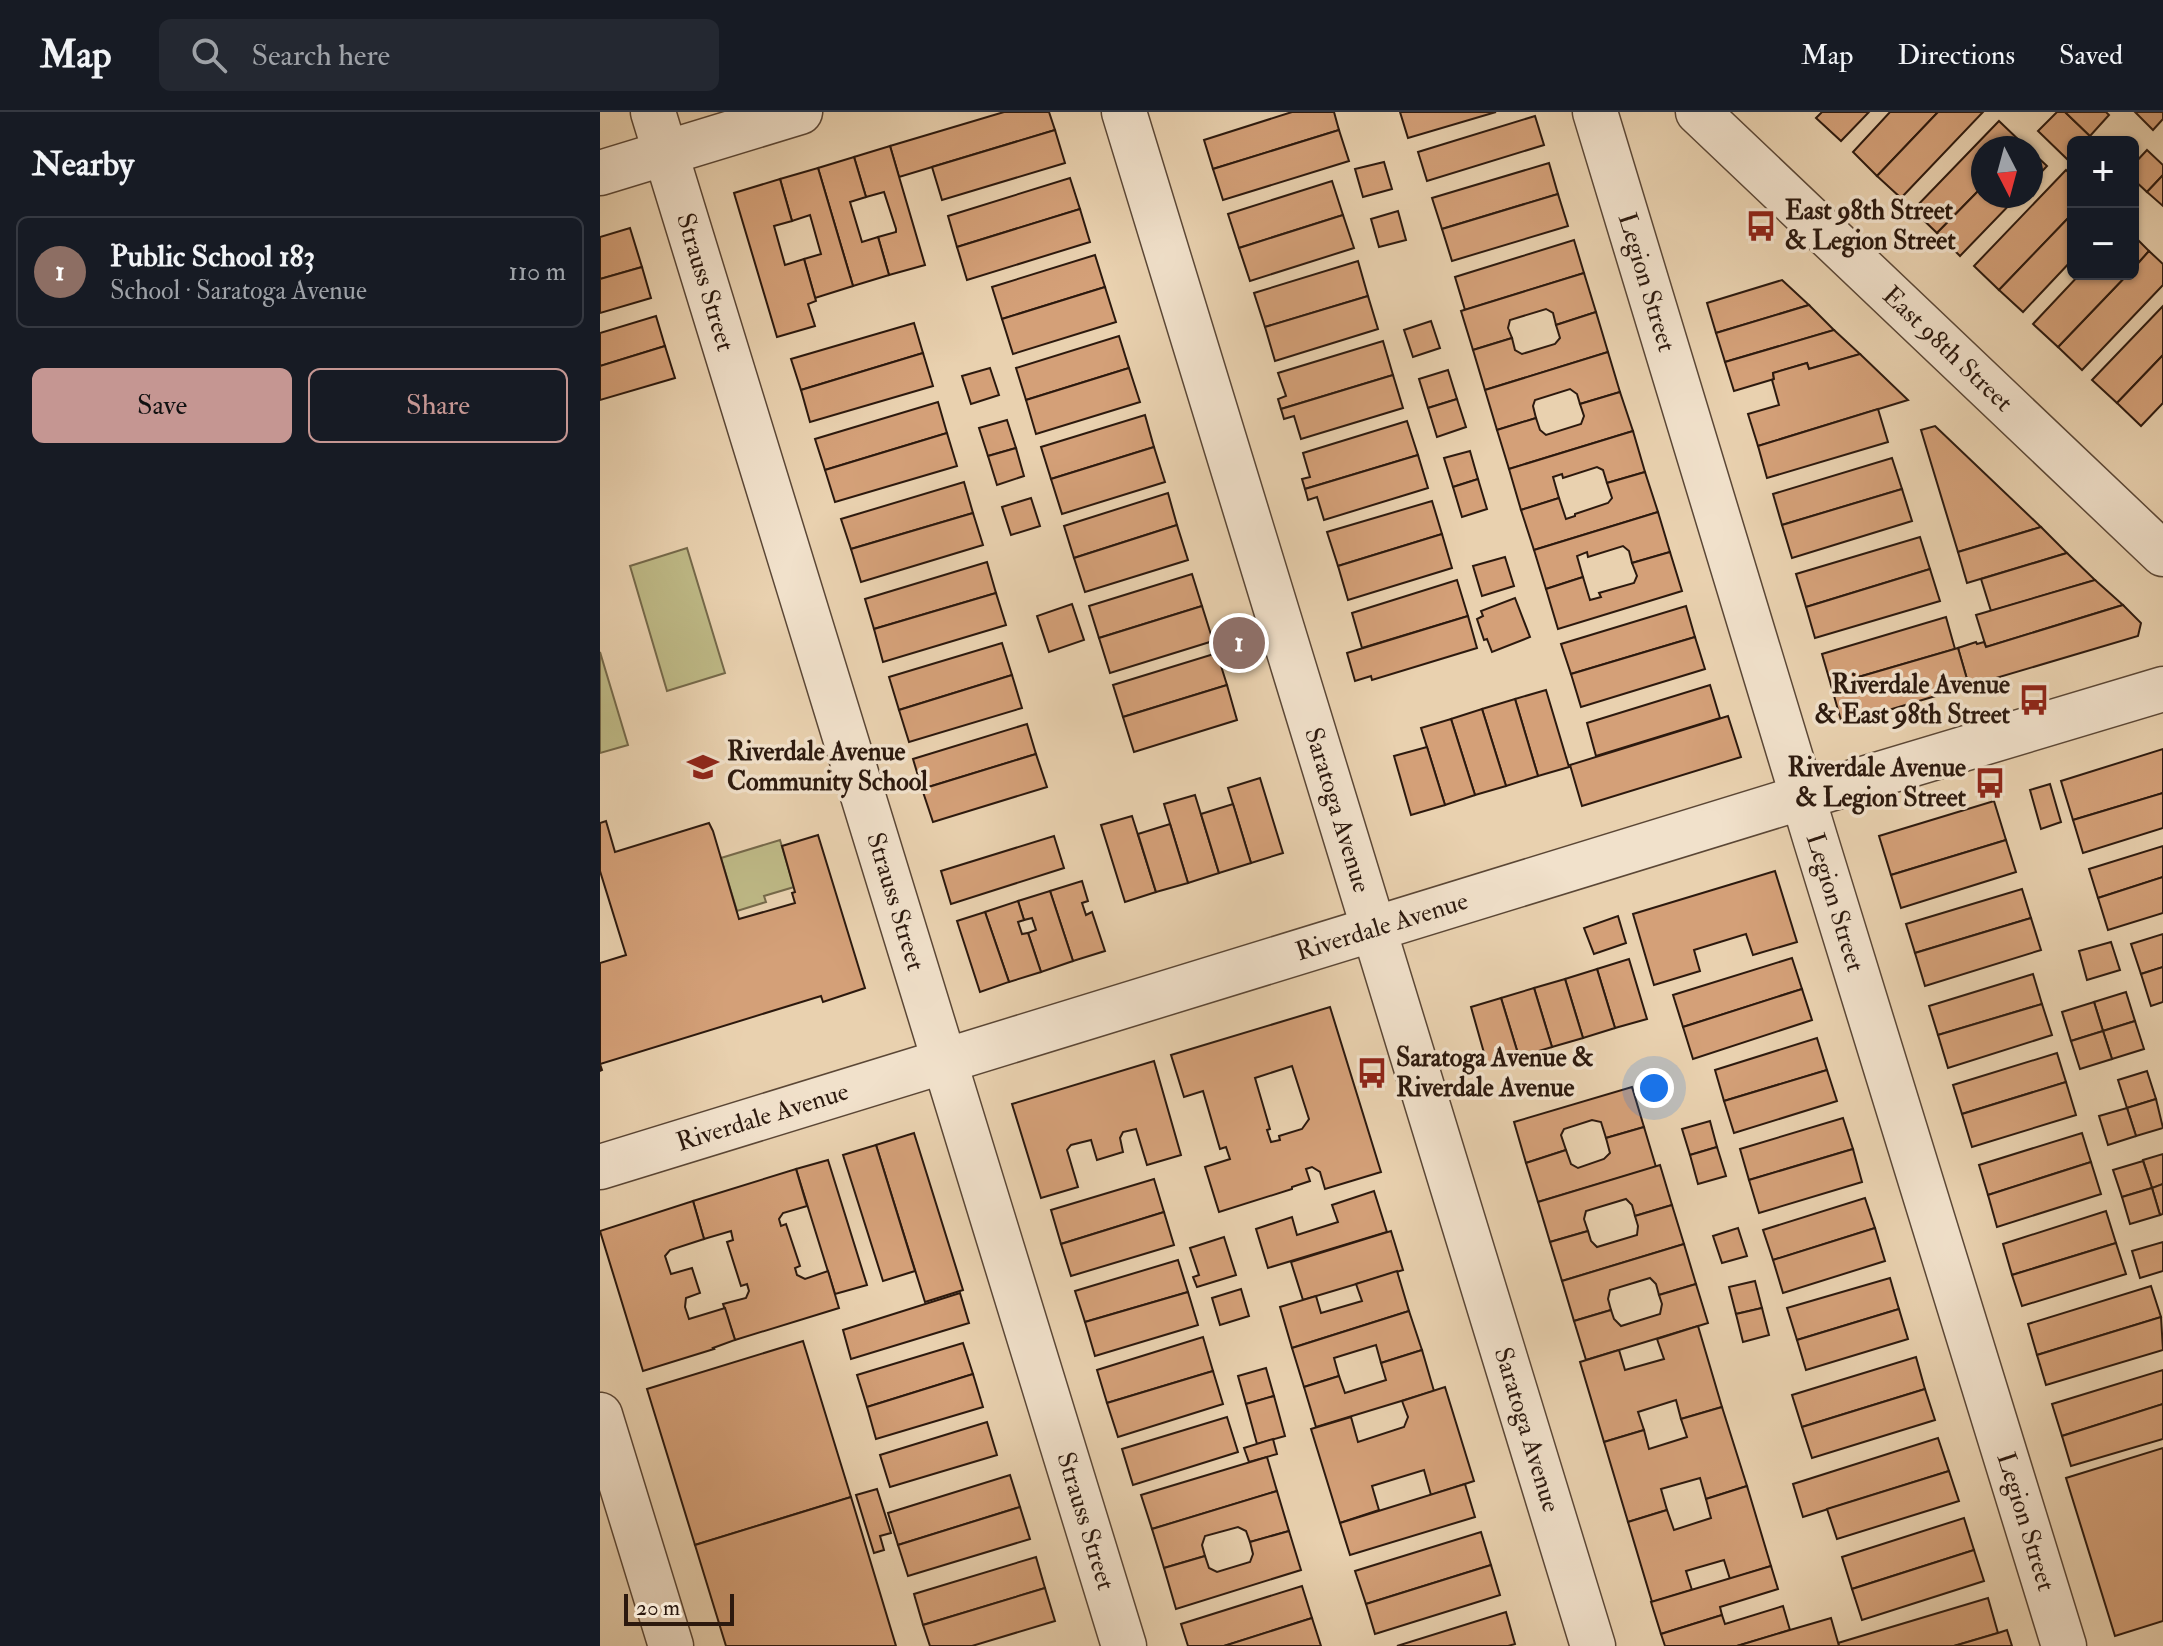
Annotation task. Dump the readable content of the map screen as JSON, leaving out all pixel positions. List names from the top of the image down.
{
  "streets": {
    "street": [
      "Strauss Street",
      "Legion Street",
      "East 98th Street",
      "Saratoga Avenue",
      "Riverdale Avenue"
    ]
  },
  "crossings": [
    ["Strauss Street", "Riverdale Avenue"],
    ["Legion Street", "Riverdale Avenue"],
    ["Saratoga Avenue", "Riverdale Avenue"]
  ],
  "places": {
    "bus stop": [
      "East 98th Street & Legion Street",
      "Riverdale Avenue & East 98th Street",
      "Riverdale Avenue & Legion Street",
      "Saratoga Avenue & Riverdale Avenue"
    ],
    "school or university": ["Riverdale Avenue Community School"]
  },
  "scale_bar": "20 m",
  "north": "bottom",
  "page": {
    "header": "Map",
    "search": "Search here",
    "nav": ["Map", "Directions", "Saved"],
    "heading": "Nearby",
    "map_buttons": ["+", "−"],
    "list": [
      {
        "mark": "1",
        "name": "Public School 183",
        "note": "School · Saratoga Avenue",
        "value": "110 m"
      }
    ],
    "buttons": ["Save", "Share"],
    "pins": "1",
    "scale": "20 m"
  }
}
